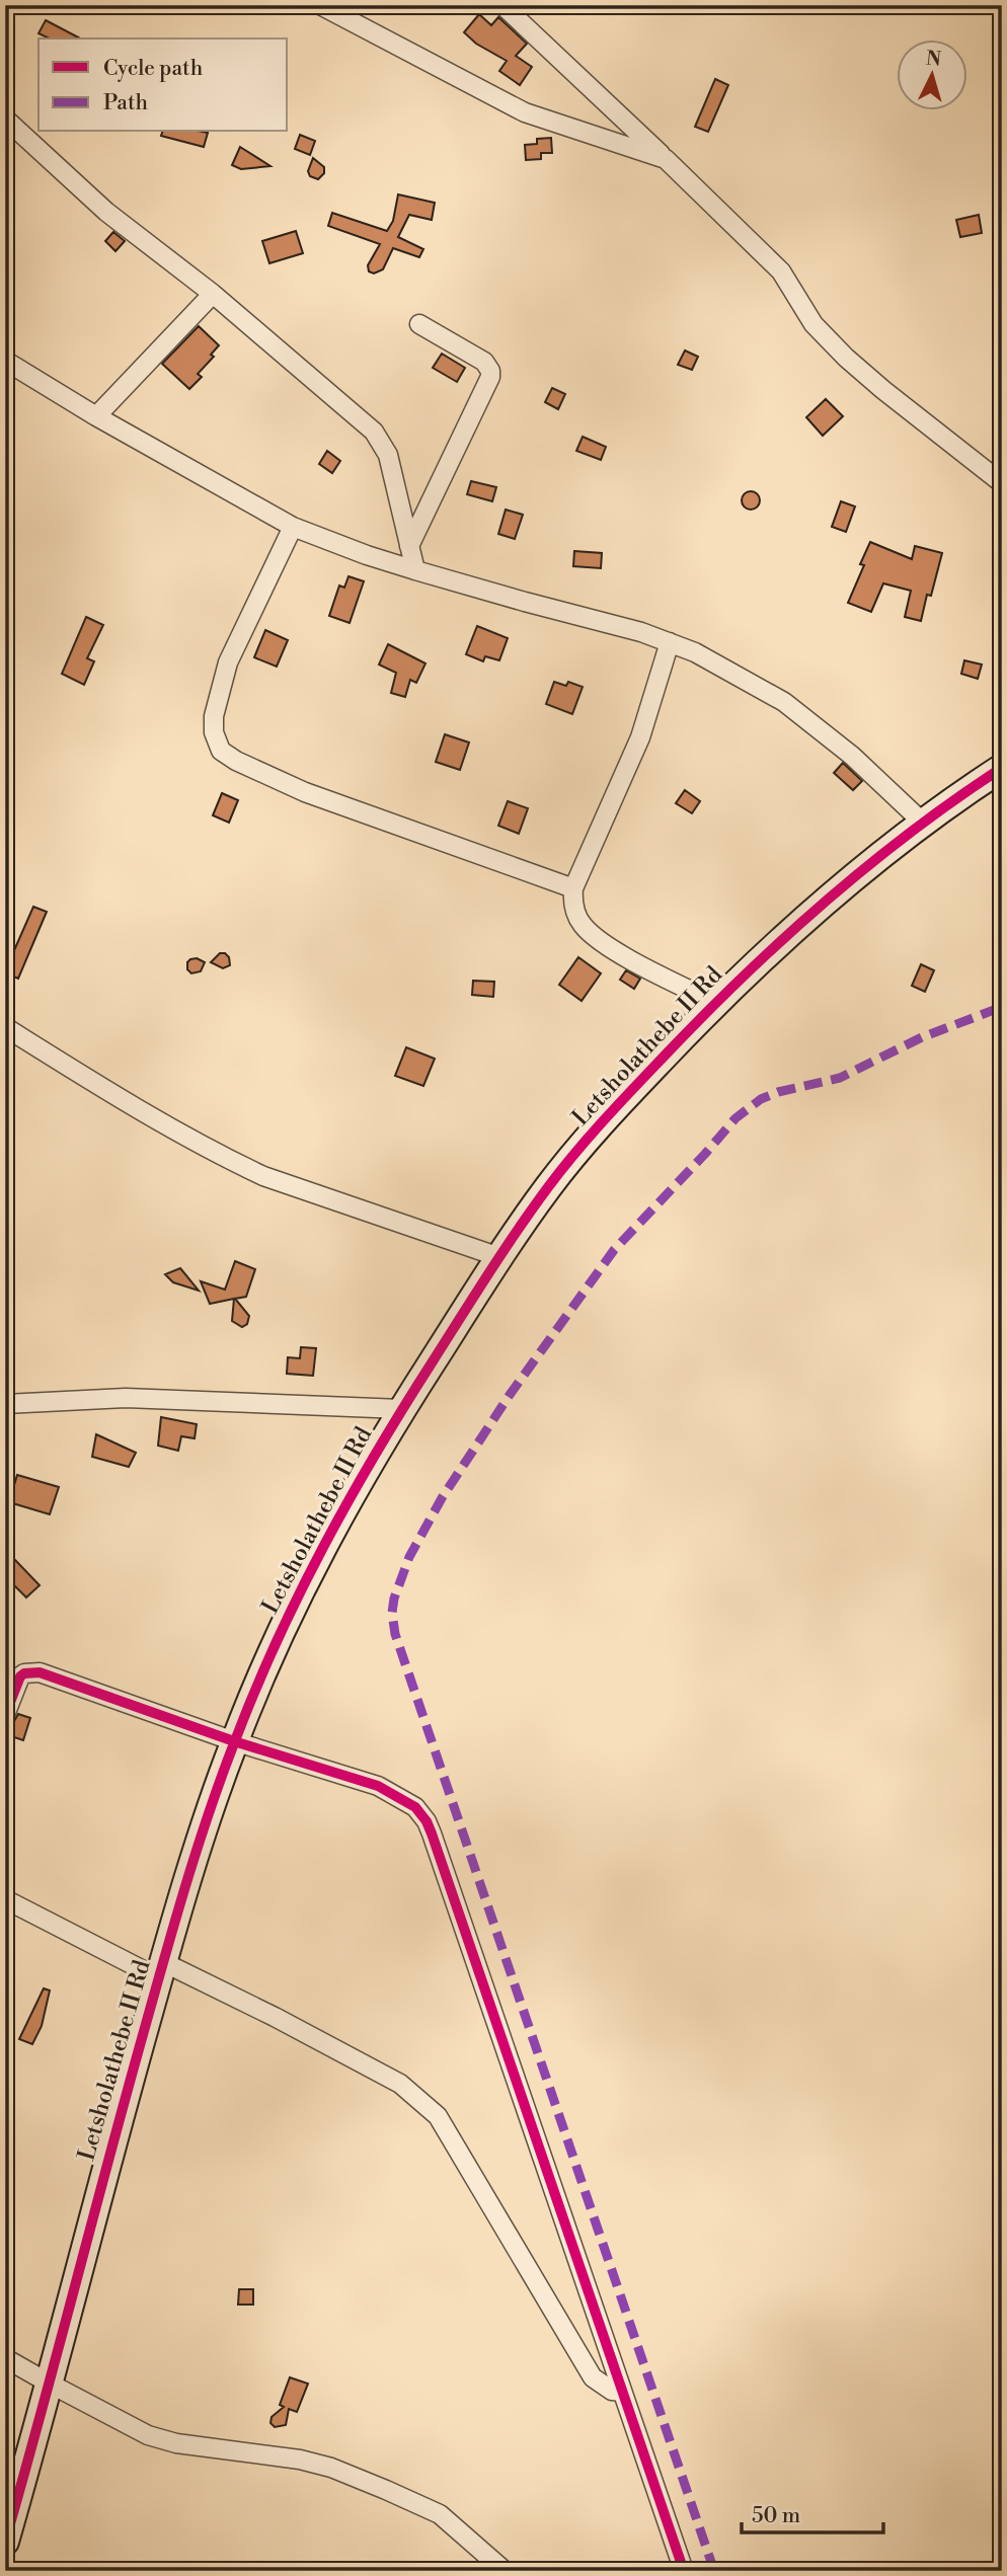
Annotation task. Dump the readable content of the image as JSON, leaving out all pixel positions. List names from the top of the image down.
{
  "streets": {
    "street": ["Letsholathebe II Rd"]
  },
  "legend": ["Cycle path", "Path"],
  "scale_bar": "50 m",
  "north": "top"
}
